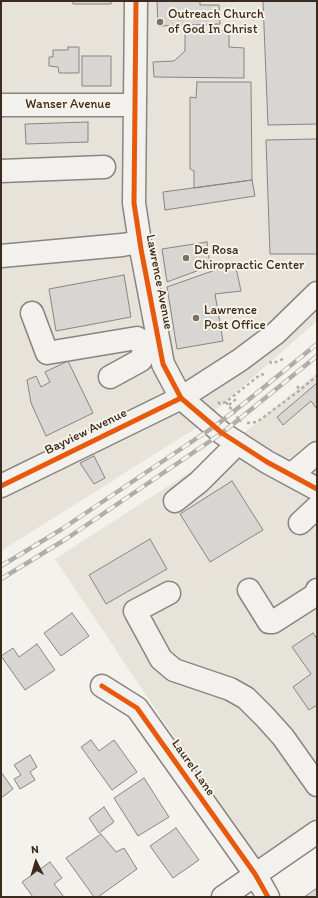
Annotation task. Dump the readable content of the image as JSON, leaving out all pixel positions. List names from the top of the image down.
{
  "streets": {
    "street": [
      "Wanser Avenue",
      "Lawrence Avenue",
      "Bayview Avenue",
      "Laurel Lane"
    ]
  },
  "crossings": [
    ["Wanser Avenue", "Lawrence Avenue"],
    ["Lawrence Avenue", "Bayview Avenue"]
  ],
  "places": ["Outreach Church of God In Christ", "De Rosa Chiropractic Center", "Lawrence Post Office"],
  "north": "top"
}
